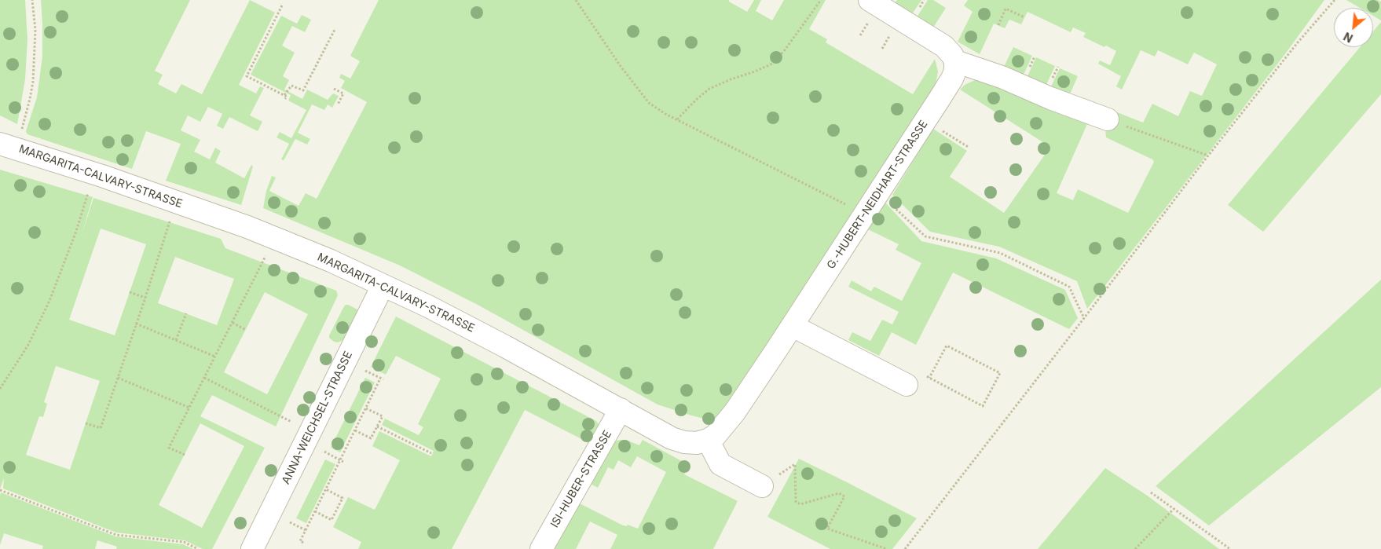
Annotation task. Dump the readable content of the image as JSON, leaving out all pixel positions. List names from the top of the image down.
{
  "streets": {
    "street": [
      "MARGARITA-CALVARY-STRASSE",
      "G.-HUBERT-NEIDHART-STRASSE",
      "ANNA-WEICHSEL-STRASSE",
      "ISI-HUBER-STRASSE"
    ]
  },
  "crossings": [
    ["MARGARITA-CALVARY-STRASSE", "G.-HUBERT-NEIDHART-STRASSE"],
    ["MARGARITA-CALVARY-STRASSE", "ANNA-WEICHSEL-STRASSE"],
    ["MARGARITA-CALVARY-STRASSE", "ISI-HUBER-STRASSE"]
  ],
  "north": "bottom left"
}
